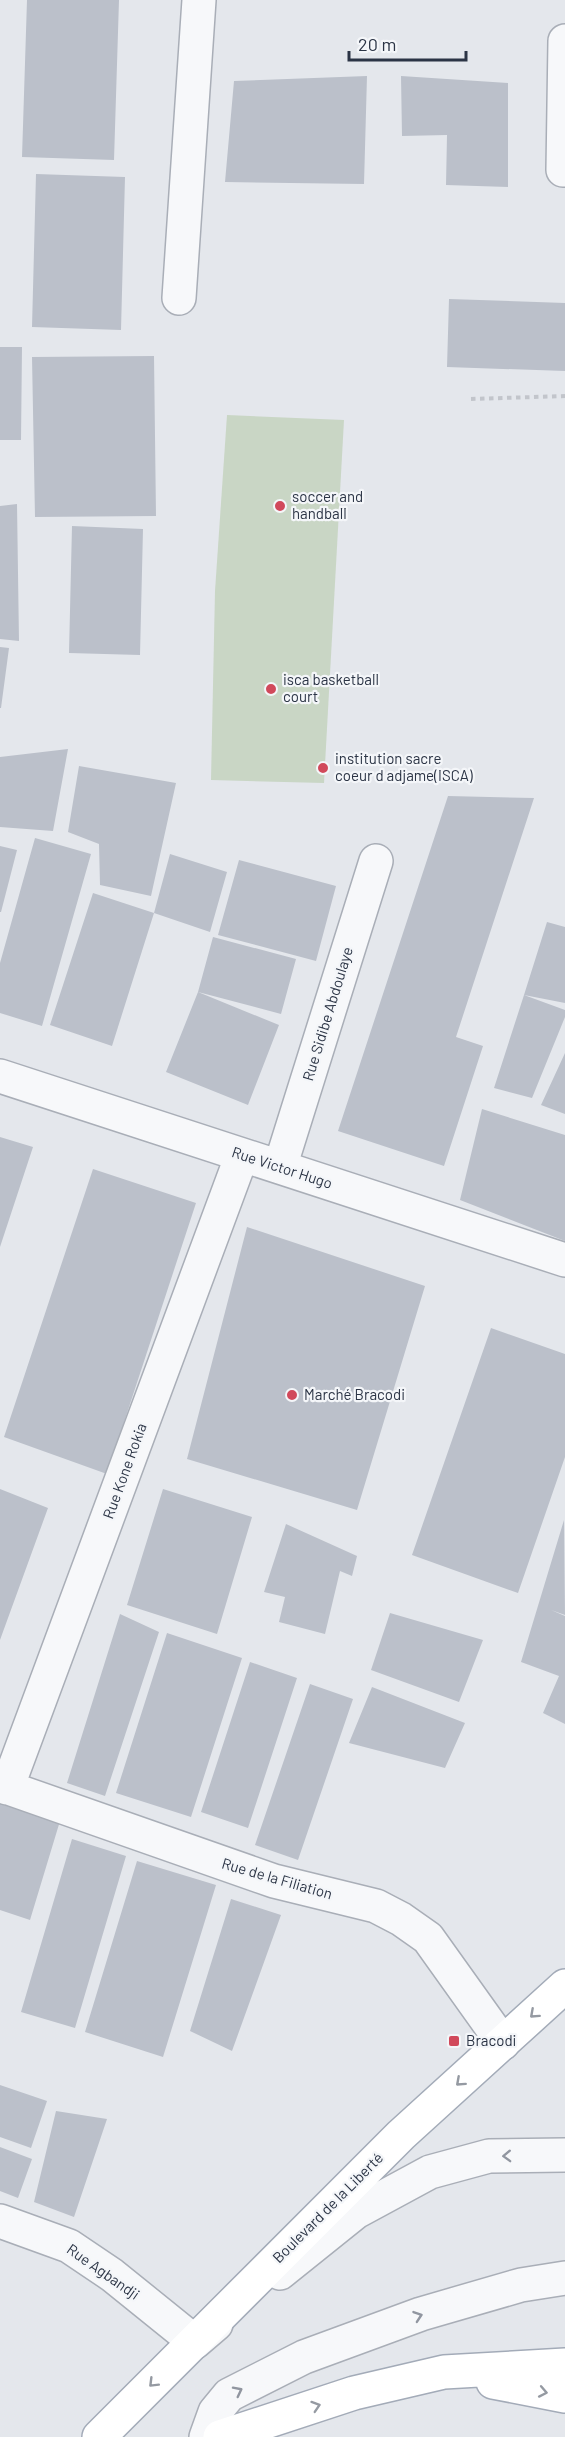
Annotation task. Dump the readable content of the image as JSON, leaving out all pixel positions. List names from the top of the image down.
{
  "streets": {
    "main road": ["Boulevard de la Liberté"],
    "street": [
      "Rue Sidibe Abdoulaye",
      "Rue Victor Hugo",
      "Rue Kone Rokia",
      "Rue de la Filiation",
      "Rue Agbandji"
    ]
  },
  "crossings": [
    ["Rue Sidibe Abdoulaye", "Rue Victor Hugo"],
    ["Rue Victor Hugo", "Rue Kone Rokia"],
    ["Rue Kone Rokia", "Rue de la Filiation"],
    ["Rue de la Filiation", "Boulevard de la Liberté"],
    ["Boulevard de la Liberté", "Rue Agbandji"]
  ],
  "one_way": ["Boulevard de la Liberté"],
  "places": {
    "other": [
      "soccer and handball",
      "isca basketball court",
      "institution sacre coeur d adjame(ISCA)",
      "Marché Bracodi"
    ],
    "transit": ["Bracodi"]
  },
  "scale_bar": "20 m"
}
